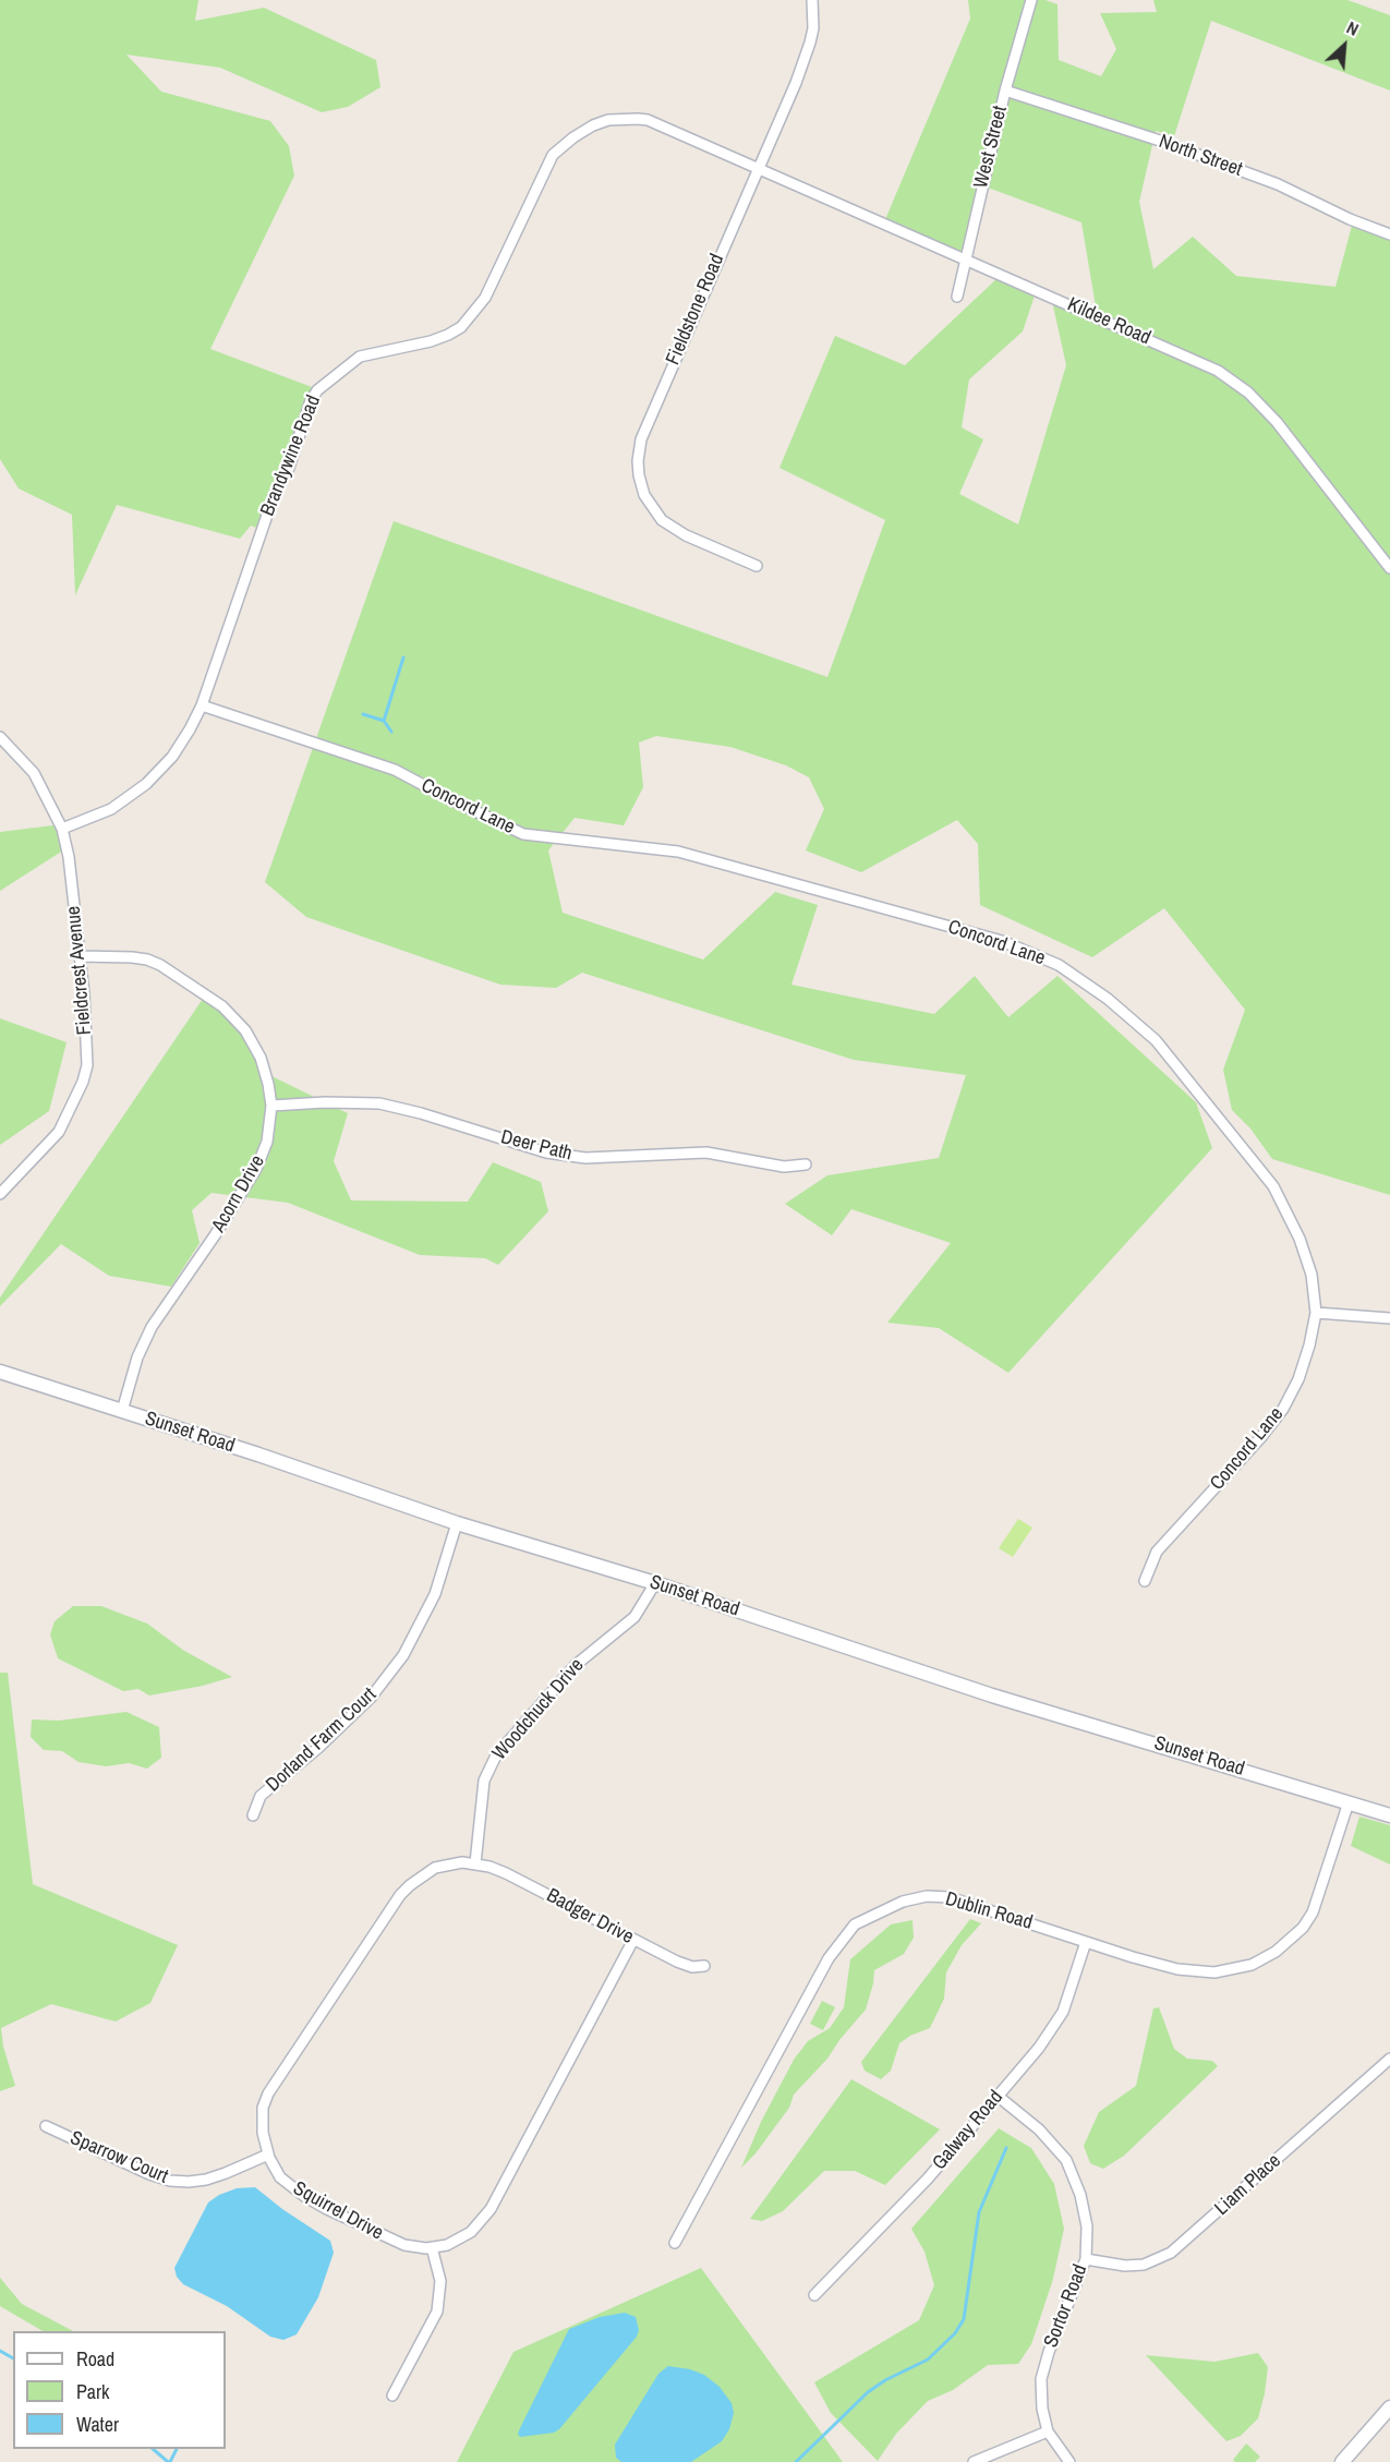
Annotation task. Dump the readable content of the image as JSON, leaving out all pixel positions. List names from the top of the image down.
{
  "streets": {
    "street": [
      "West Street",
      "North Street",
      "Fieldstone Road",
      "Kildee Road",
      "Brandywine Road",
      "Concord Lane",
      "Fieldcrest Avenue",
      "Deer Path",
      "Acorn Drive",
      "Sunset Road",
      "Woodchuck Drive",
      "Dorland Farm Court",
      "Dublin Road",
      "Badger Drive",
      "Galway Road",
      "Sparrow Court",
      "Liam Place",
      "Squirrel Drive",
      "Sortor Road"
    ]
  },
  "crossings": [
    ["West Street", "North Street"],
    ["West Street", "Kildee Road"],
    ["Fieldstone Road", "Kildee Road"],
    ["Fieldstone Road", "Brandywine Road"],
    ["Kildee Road", "Brandywine Road"],
    ["Brandywine Road", "Concord Lane"],
    ["Brandywine Road", "Fieldcrest Avenue"],
    ["Fieldcrest Avenue", "Acorn Drive"],
    ["Deer Path", "Acorn Drive"],
    ["Acorn Drive", "Sunset Road"],
    ["Sunset Road", "Woodchuck Drive"],
    ["Sunset Road", "Dorland Farm Court"],
    ["Sunset Road", "Dublin Road"],
    ["Woodchuck Drive", "Badger Drive"],
    ["Woodchuck Drive", "Squirrel Drive"],
    ["Dublin Road", "Galway Road"],
    ["Badger Drive", "Squirrel Drive"],
    ["Galway Road", "Sortor Road"],
    ["Sparrow Court", "Squirrel Drive"],
    ["Liam Place", "Sortor Road"]
  ],
  "legend": ["Road", "Park", "Water"],
  "north": "top right"
}
